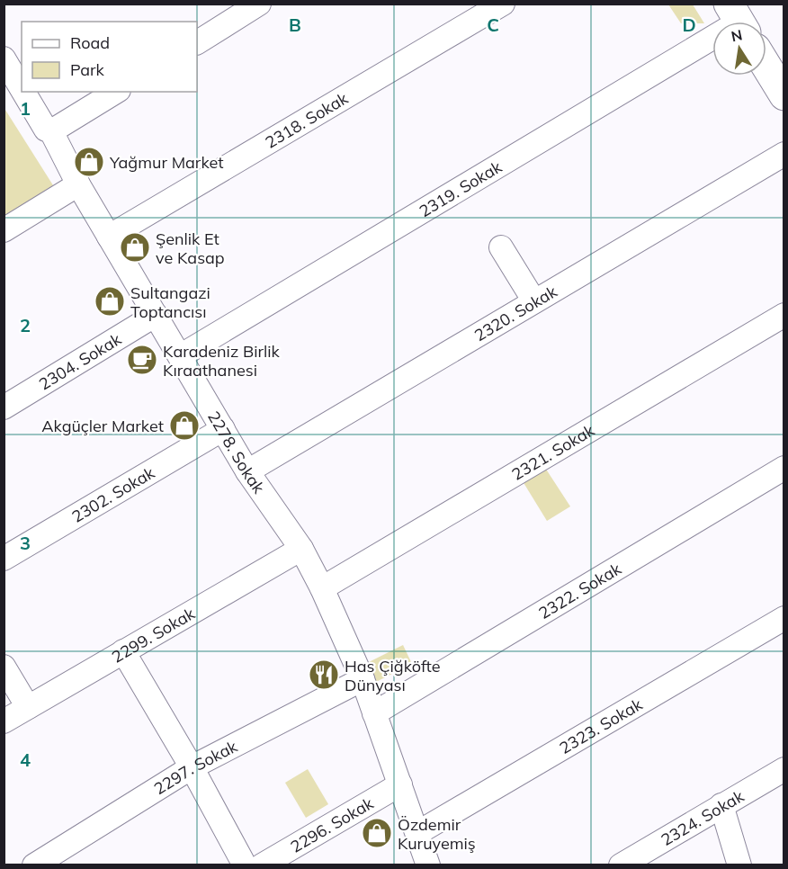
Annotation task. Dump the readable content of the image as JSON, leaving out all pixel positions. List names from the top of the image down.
{
  "streets": {
    "street": [
      "2318. Sokak",
      "2319. Sokak",
      "2320. Sokak",
      "2304. Sokak",
      "2278. Sokak",
      "2321. Sokak",
      "2302. Sokak",
      "2322. Sokak",
      "2299. Sokak",
      "2323. Sokak",
      "2297. Sokak",
      "2324. Sokak",
      "2296. Sokak"
    ]
  },
  "crossings": [
    ["2318. Sokak", "2278. Sokak"],
    ["2319. Sokak", "2278. Sokak"],
    ["2320. Sokak", "2278. Sokak"],
    ["2304. Sokak", "2278. Sokak"],
    ["2278. Sokak", "2321. Sokak"],
    ["2278. Sokak", "2302. Sokak"],
    ["2278. Sokak", "2322. Sokak"],
    ["2278. Sokak", "2299. Sokak"],
    ["2278. Sokak", "2323. Sokak"],
    ["2278. Sokak", "2297. Sokak"],
    ["2278. Sokak", "2296. Sokak"]
  ],
  "places": {
    "shop": [
      "Yağmur Market",
      "Şenlik Et ve Kasap",
      "Sultangazi Toptancısı",
      "Akgüçler Market",
      "Özdemir Kuruyemiş"
    ],
    "cafe": ["Karadeniz Birlik Kıraathanesi"],
    "restaurant": ["Has Çiğköfte Dünyası"]
  },
  "legend": ["Road", "Park"],
  "north": "top",
  "grid": {
    "columns": ["B", "C", "D"],
    "rows": [
      "1",
      "2",
      "3",
      "4"
    ]
  }
}
